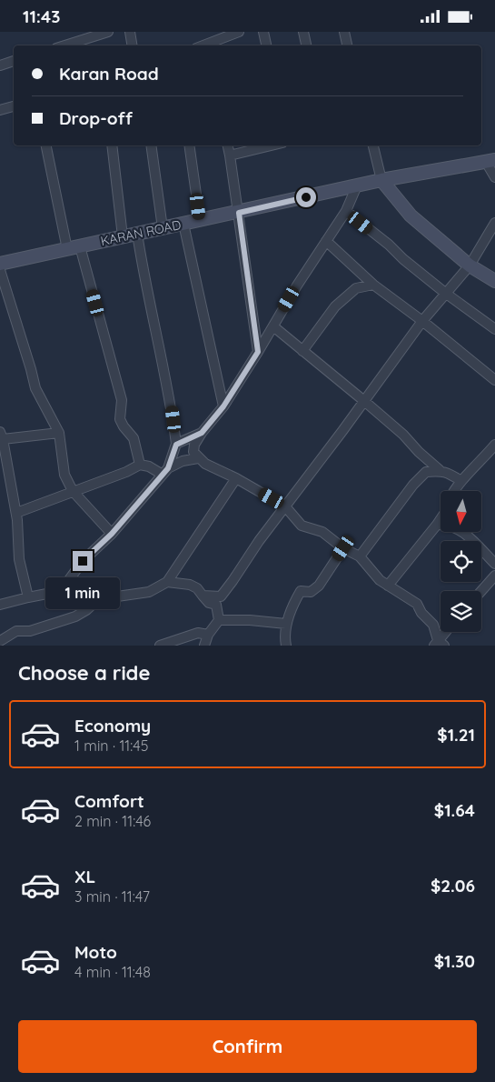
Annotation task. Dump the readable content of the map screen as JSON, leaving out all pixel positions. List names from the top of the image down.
{
  "streets": {
    "street": ["KARAN ROAD"]
  },
  "north": "bottom",
  "page": {
    "status": "11:43",
    "banner": ["Karan Road", "Drop-off"],
    "bubble": "1 min",
    "heading": "Choose a ride",
    "list": [
      {
        "name": "Economy",
        "note": "1 min · 11:45",
        "value": "$1.21"
      },
      {
        "name": "Comfort",
        "note": "2 min · 11:46",
        "value": "$1.64"
      },
      {
        "name": "XL",
        "note": "3 min · 11:47",
        "value": "$2.06"
      },
      {
        "name": "Moto",
        "note": "4 min · 11:48",
        "value": "$1.30"
      }
    ],
    "buttons": "Confirm"
  }
}
